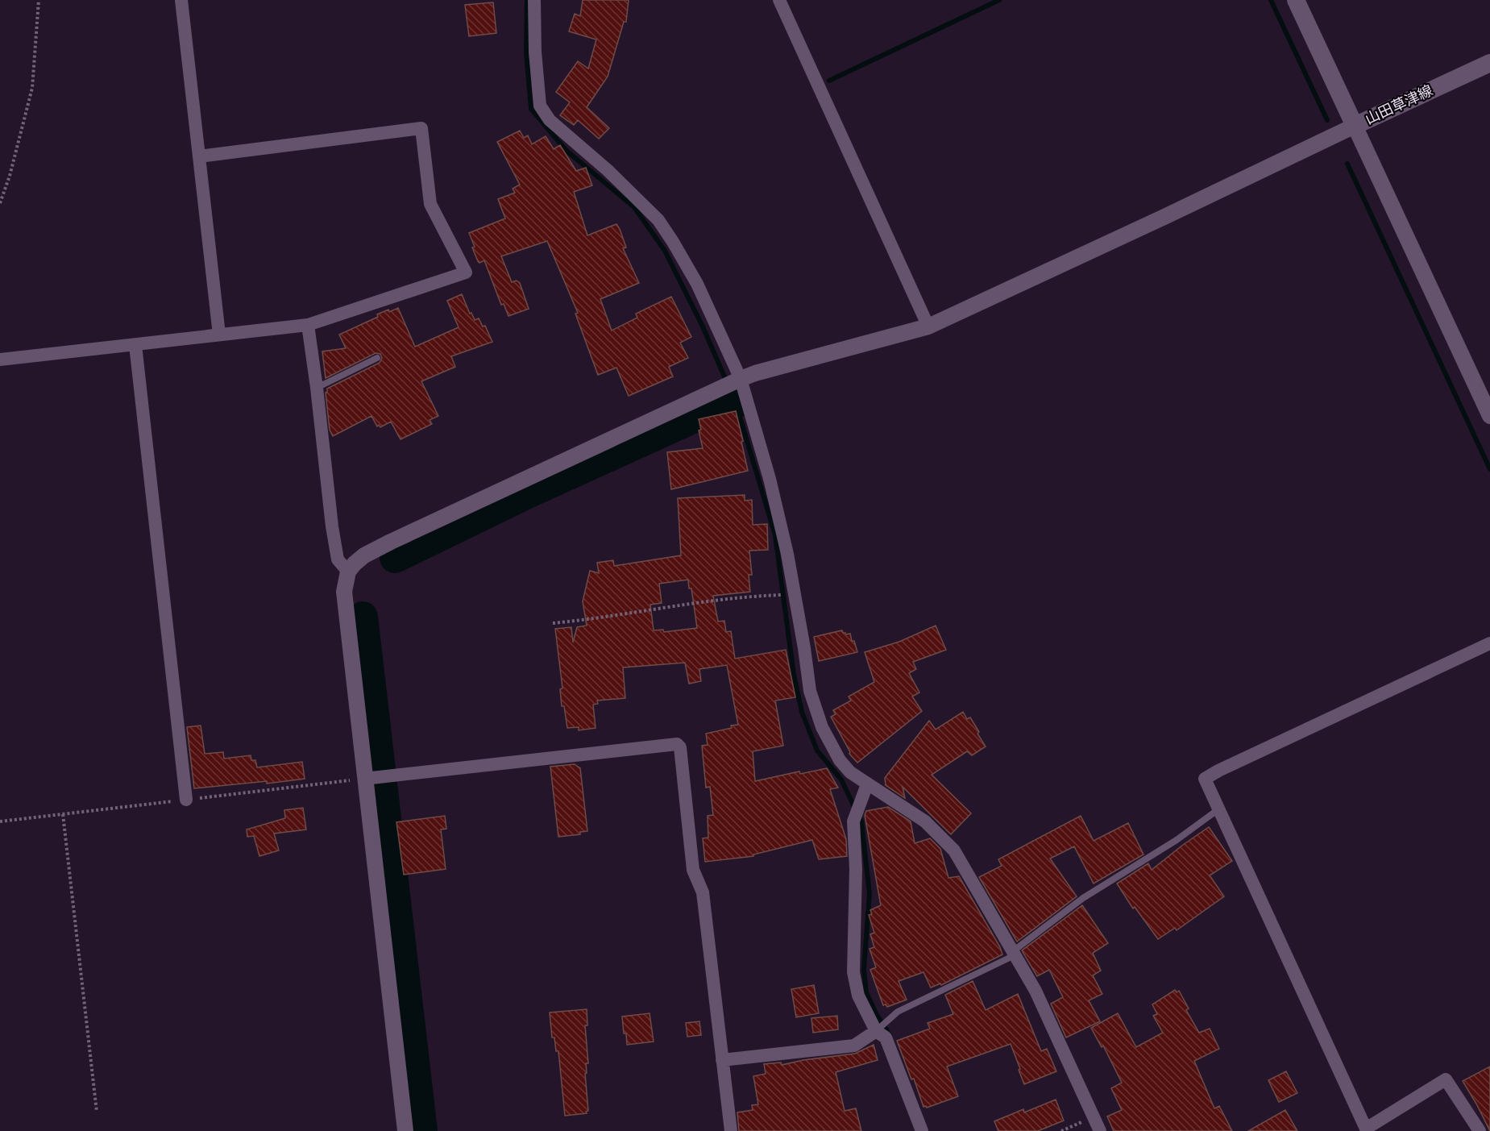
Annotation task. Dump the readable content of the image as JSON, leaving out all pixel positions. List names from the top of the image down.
{
  "streets": {
    "main road": ["山田草津線"]
  }
}
